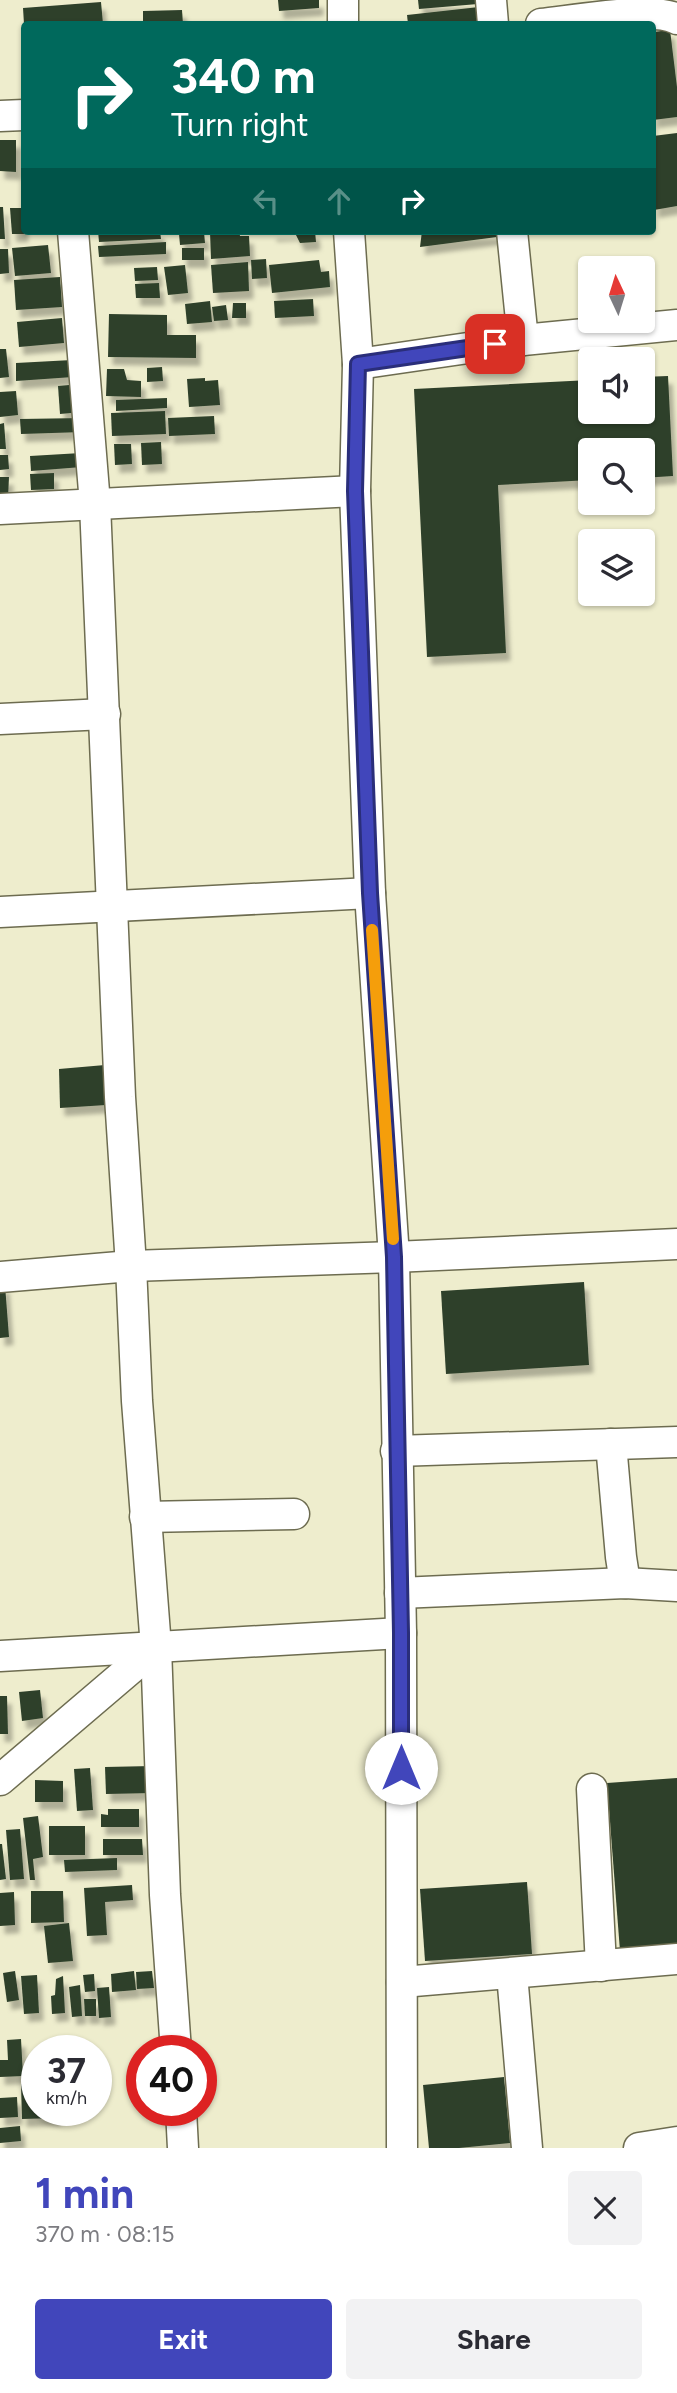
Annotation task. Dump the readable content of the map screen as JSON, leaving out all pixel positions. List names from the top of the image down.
{
  "north": "top",
  "page": {
    "turn": ["340 m", "Turn right"],
    "speed": "37 km/h",
    "limit": "40",
    "heading": ["1 min", "370 m · 08:15"],
    "buttons": ["Exit", "Share"]
  }
}
